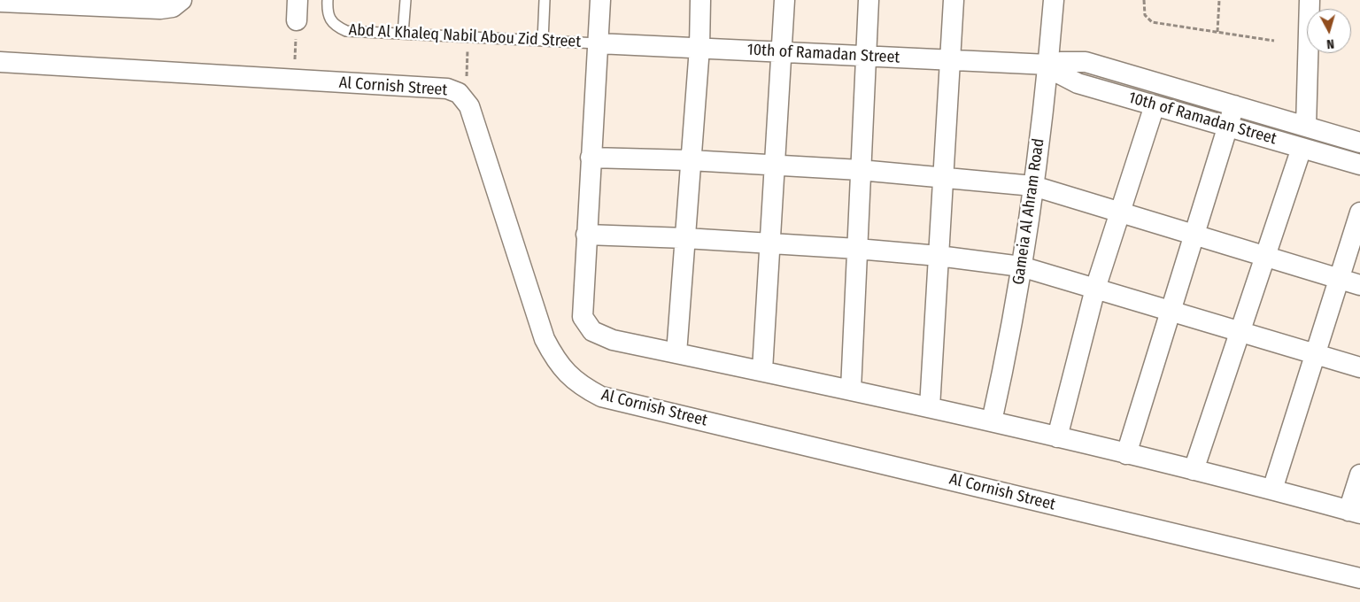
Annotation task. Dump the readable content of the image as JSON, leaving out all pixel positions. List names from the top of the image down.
{
  "streets": {
    "street": ["10th of Ramadan Street", "Al Cornish Street", "Gameia Al Ahram Road"],
    "lane": ["Abd Al Khaleq Nabil Abou Zid Street"]
  },
  "crossings": [
    ["Abd Al Khaleq Nabil Abou Zid Street", "10th of Ramadan Street"],
    ["10th of Ramadan Street", "Gameia Al Ahram Road"]
  ],
  "north": "bottom"
}
